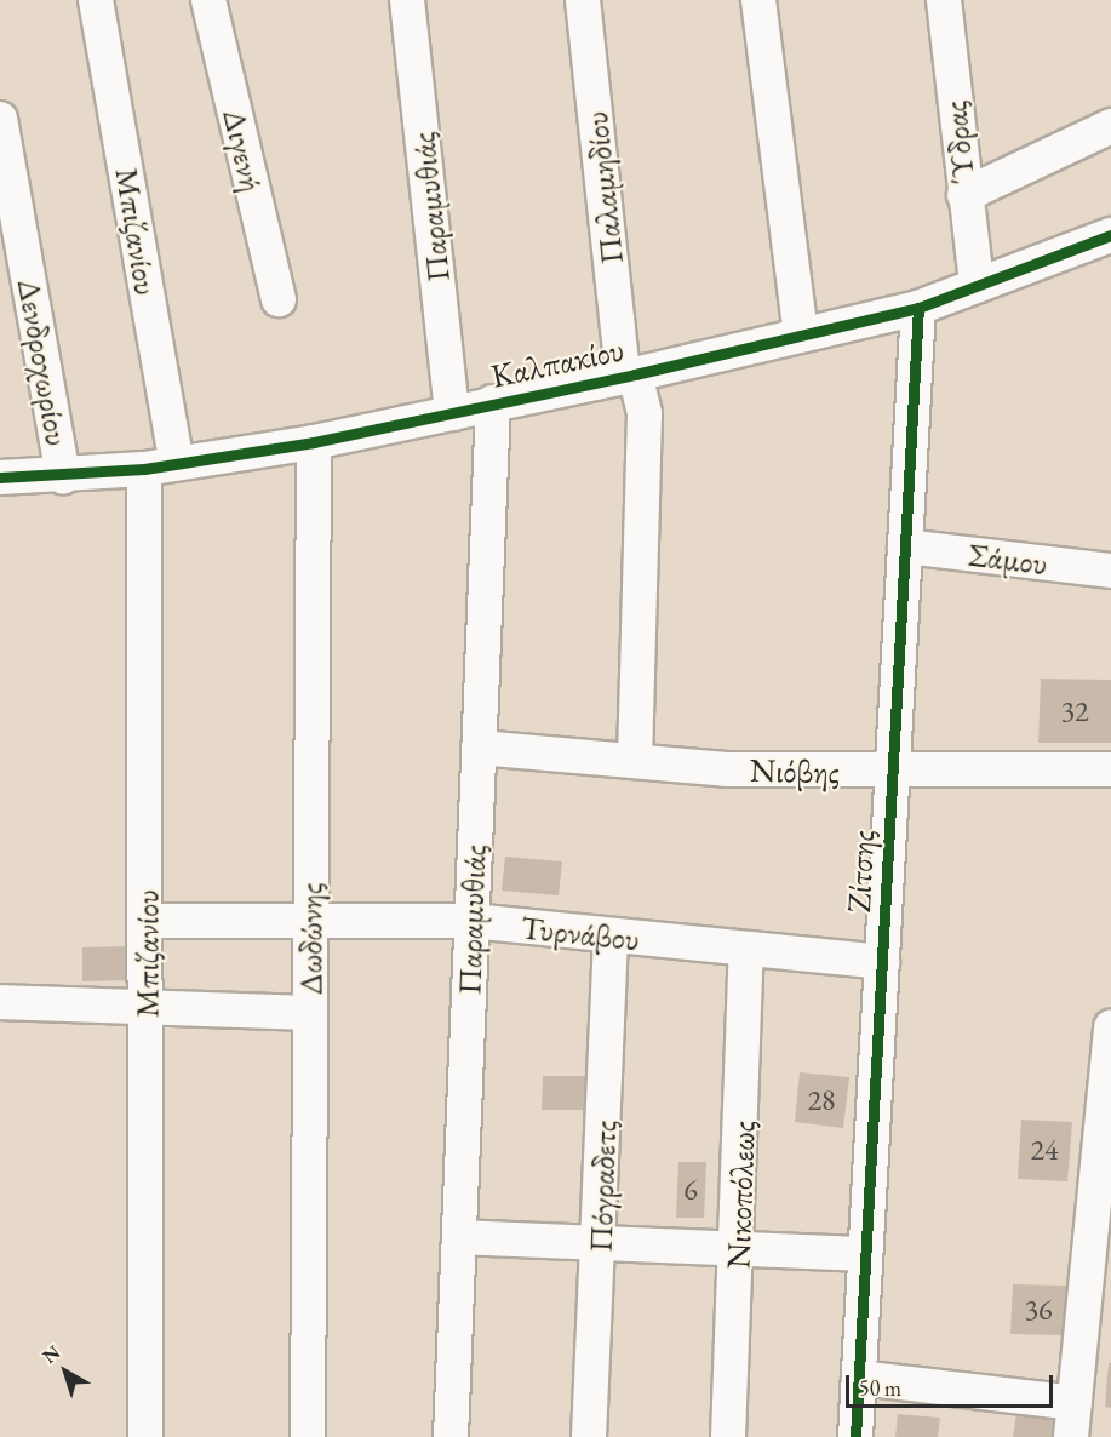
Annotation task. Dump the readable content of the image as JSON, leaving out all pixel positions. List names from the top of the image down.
{
  "streets": {
    "street": [
      "Ύδρας",
      "Διγενή",
      "Παλαμηδίου",
      "Παραμυθιάς",
      "Μπιζανίου",
      "Δενδροχωρίου",
      "Καλπακίου",
      "Σάμου",
      "Νιόβης",
      "Ζίτσης",
      "Τυρνάβου",
      "Δωδώνης",
      "Πόγραδετς",
      "Nικοπόλεως"
    ]
  },
  "crossings": [
    ["Ύδρας", "Καλπακίου"],
    ["Παλαμηδίου", "Καλπακίου"],
    ["Παλαμηδίου", "Νιόβης"],
    ["Παραμυθιάς", "Καλπακίου"],
    ["Παραμυθιάς", "Νιόβης"],
    ["Παραμυθιάς", "Τυρνάβου"],
    ["Μπιζανίου", "Καλπακίου"],
    ["Μπιζανίου", "Τυρνάβου"],
    ["Δενδροχωρίου", "Καλπακίου"],
    ["Καλπακίου", "Ζίτσης"],
    ["Καλπακίου", "Δωδώνης"],
    ["Σάμου", "Ζίτσης"],
    ["Νιόβης", "Ζίτσης"],
    ["Ζίτσης", "Τυρνάβου"],
    ["Τυρνάβου", "Δωδώνης"],
    ["Τυρνάβου", "Πόγραδετς"],
    ["Τυρνάβου", "Nικοπόλεως"]
  ],
  "house_numbers": [
    "32",
    "28",
    "24",
    "6",
    "36"
  ],
  "scale_bar": "50 m",
  "north": "top left"
}
